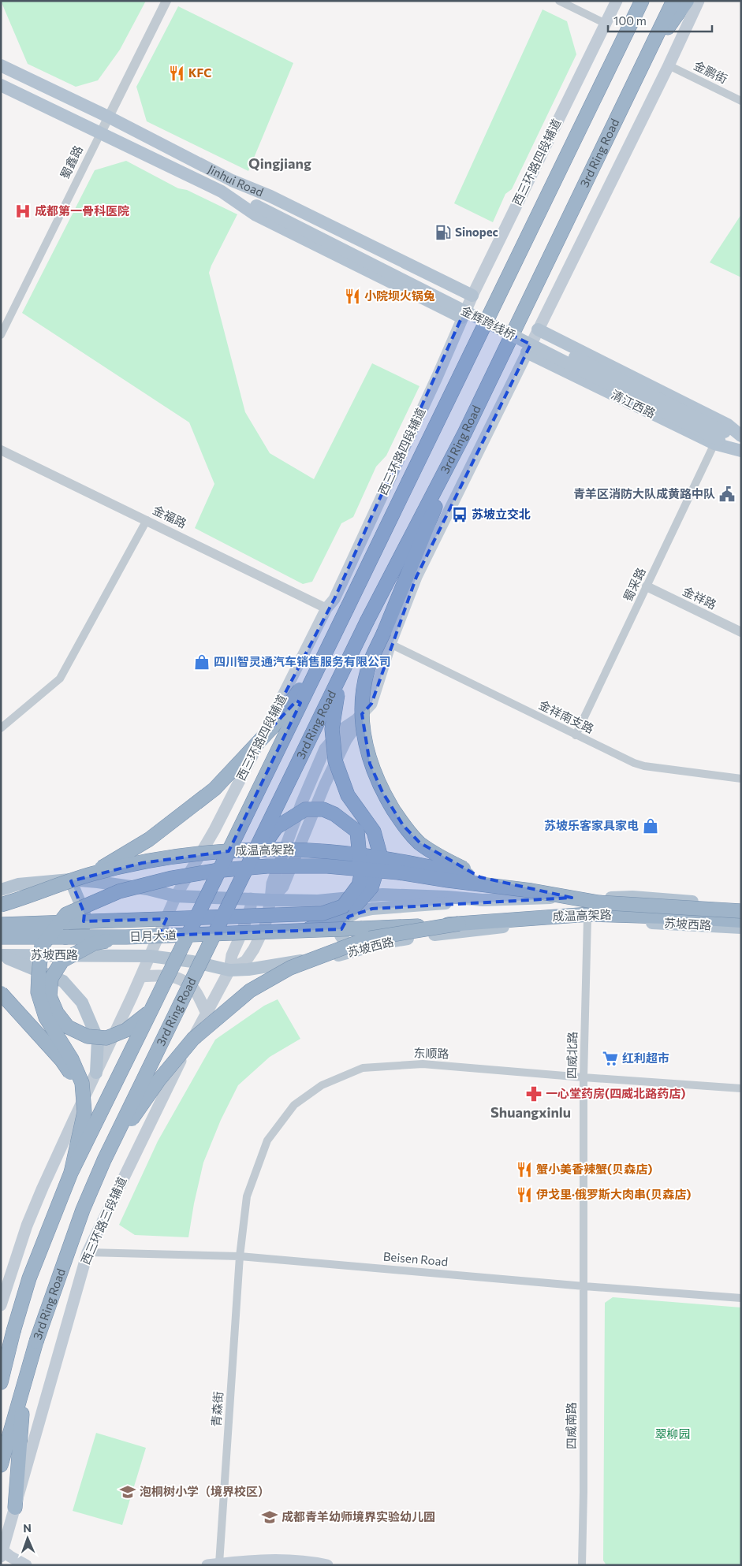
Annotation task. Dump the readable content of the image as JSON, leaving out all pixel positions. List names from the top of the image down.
{
  "streets": {
    "highway": ["3rd Ring Road", "成温高架路", "日月大道"],
    "main road": [
      "西三环路四段辅道",
      "Jinhui Road",
      "金辉跨线桥",
      "清江西路",
      "苏坡西路",
      "西三环路三段辅道"
    ],
    "street": [
      "金鹏街",
      "蜀鑫路",
      "金福路",
      "蜀采路",
      "金祥路",
      "金祥南支路",
      "东顺路",
      "四威北路",
      "Beisen Road",
      "青森街",
      "四威南路"
    ]
  },
  "crossings": [
    ["蜀鑫路", "Jinhui Road"],
    ["西三环路四段辅道", "Jinhui Road"],
    ["西三环路四段辅道", "金福路"],
    ["西三环路四段辅道", "苏坡西路"],
    ["金辉跨线桥", "清江西路"],
    ["金辉跨线桥", "蜀采路"],
    ["清江西路", "蜀采路"],
    ["蜀采路", "金祥路"],
    ["蜀采路", "金祥南支路"],
    ["成温高架路", "日月大道"],
    ["苏坡西路", "四威北路"],
    ["苏坡西路", "西三环路三段辅道"],
    ["东顺路", "四威北路"],
    ["东顺路", "Beisen Road"],
    ["东顺路", "青森街"],
    ["四威北路", "Beisen Road"],
    ["四威北路", "四威南路"],
    ["西三环路三段辅道", "Beisen Road"],
    ["Beisen Road", "青森街"],
    ["Beisen Road", "四威南路"]
  ],
  "districts": ["Qingjiang", "Shuangxinlu"],
  "parks": ["翠柳园"],
  "places": {
    "restaurant": [
      "KFC",
      "小院坝火锅兔",
      "蟹小美香辣蟹(贝森店)",
      "伊戈里·俄罗斯大肉串(贝森店)"
    ],
    "hospital": ["成都第一骨科医院"],
    "fuel station": ["Sinopec"],
    "public building": ["青羊区消防大队成黄路中队"],
    "bus stop": ["苏坡立交北"],
    "shop": ["四川智灵通汽车销售服务有限公司", "苏坡乐客家具家电"],
    "supermarket": ["红利超市"],
    "pharmacy": ["一心堂药房(四威北路药店)"],
    "school or university": ["泡桐树小学（境界校区）", "成都青羊幼师境界实验幼儿园"]
  },
  "scale_bar": "100 m",
  "north": "top"
}
